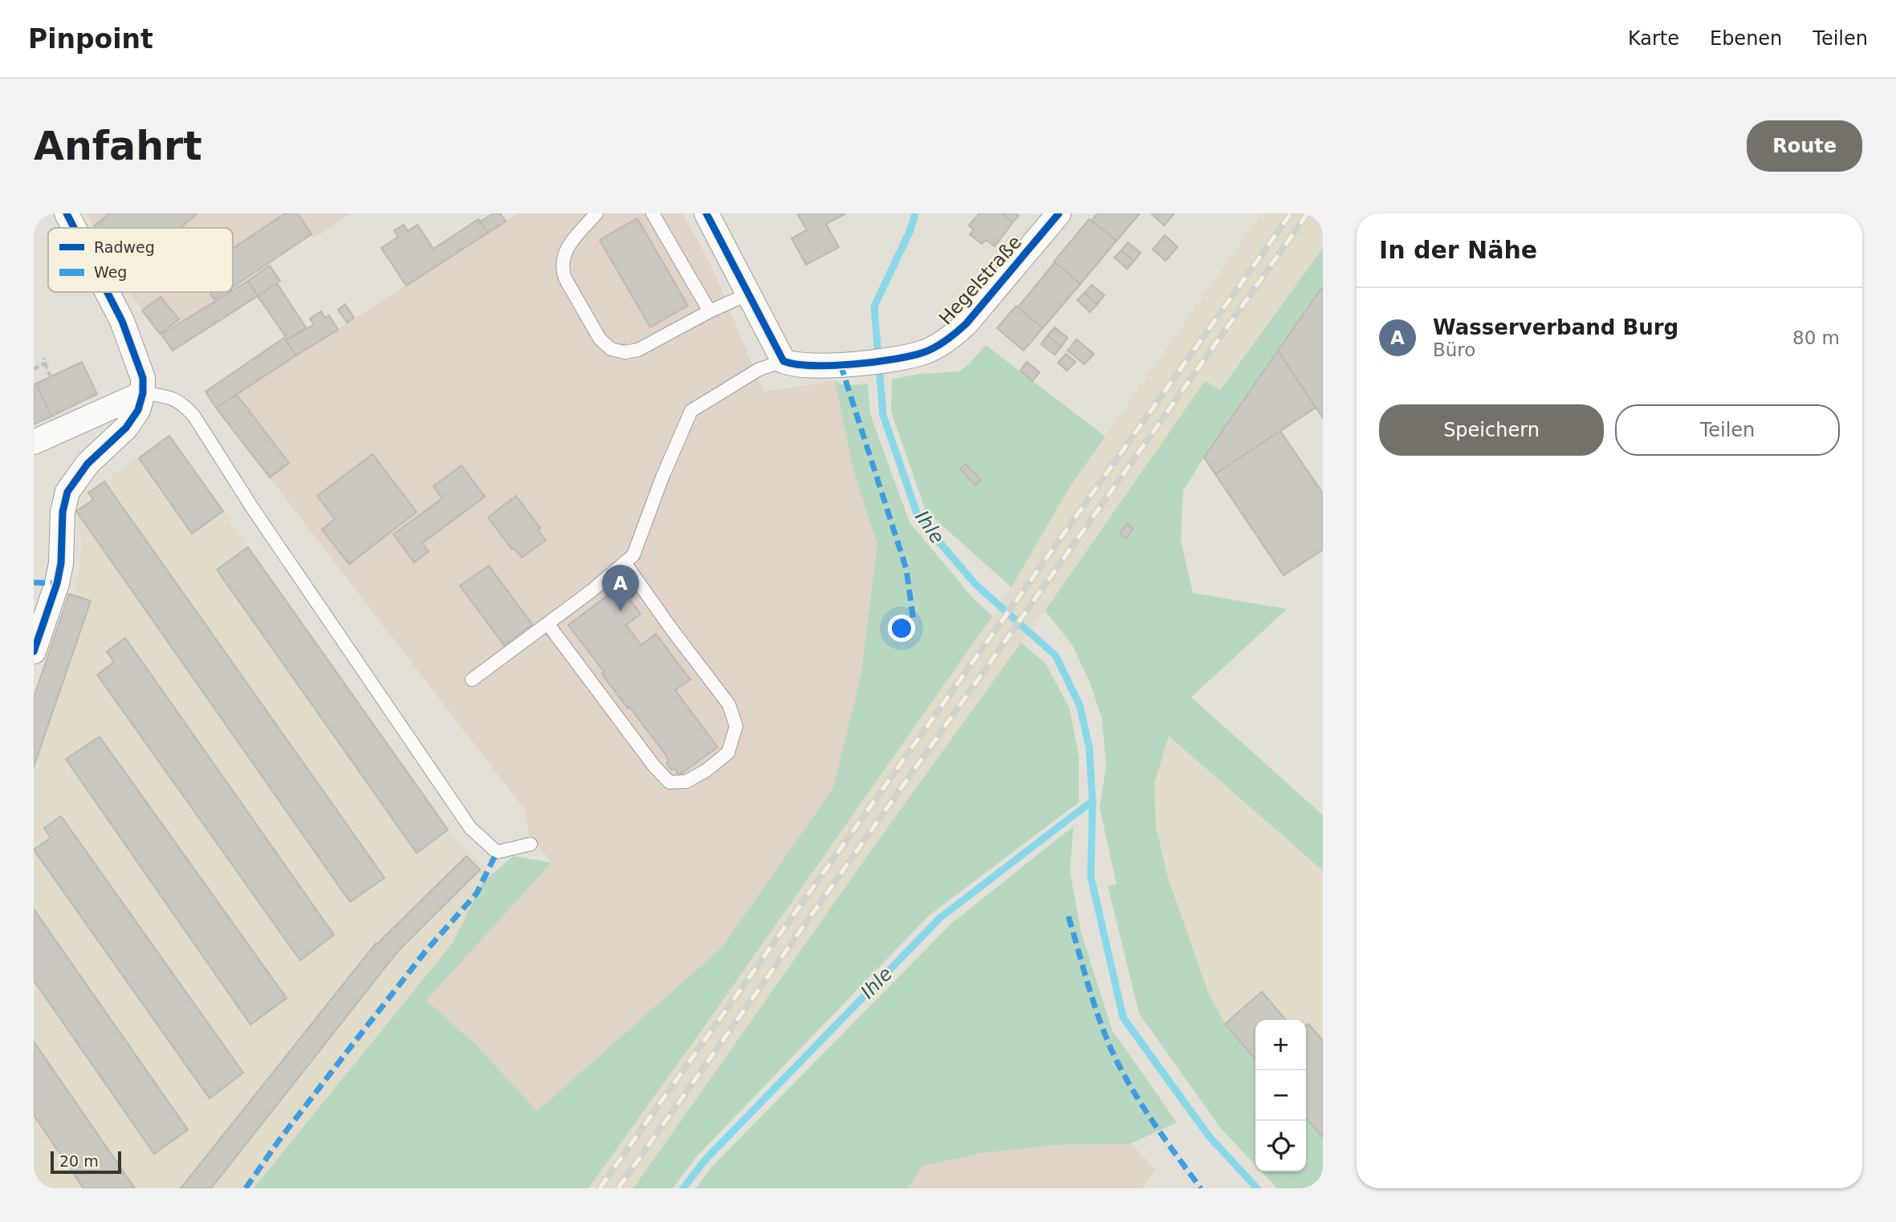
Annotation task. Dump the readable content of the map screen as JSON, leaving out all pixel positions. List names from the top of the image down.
{
  "streets": {
    "street": ["Hegelstraße"]
  },
  "water": ["Ihle"],
  "legend": ["Radweg", "Weg"],
  "scale_bar": "20 m",
  "page": {
    "header": "Pinpoint",
    "nav": ["Karte", "Ebenen", "Teilen"],
    "buttons": [
      "Route",
      ["Speichern", "Teilen"]
    ],
    "title": "Anfahrt",
    "heading": "In der Nähe",
    "list": [
      {
        "mark": "A",
        "name": "Wasserverband Burg",
        "note": "Büro",
        "value": "80 m"
      }
    ],
    "pins": "A",
    "map_buttons": ["+", "−"],
    "scale": "20 m"
  }
}
